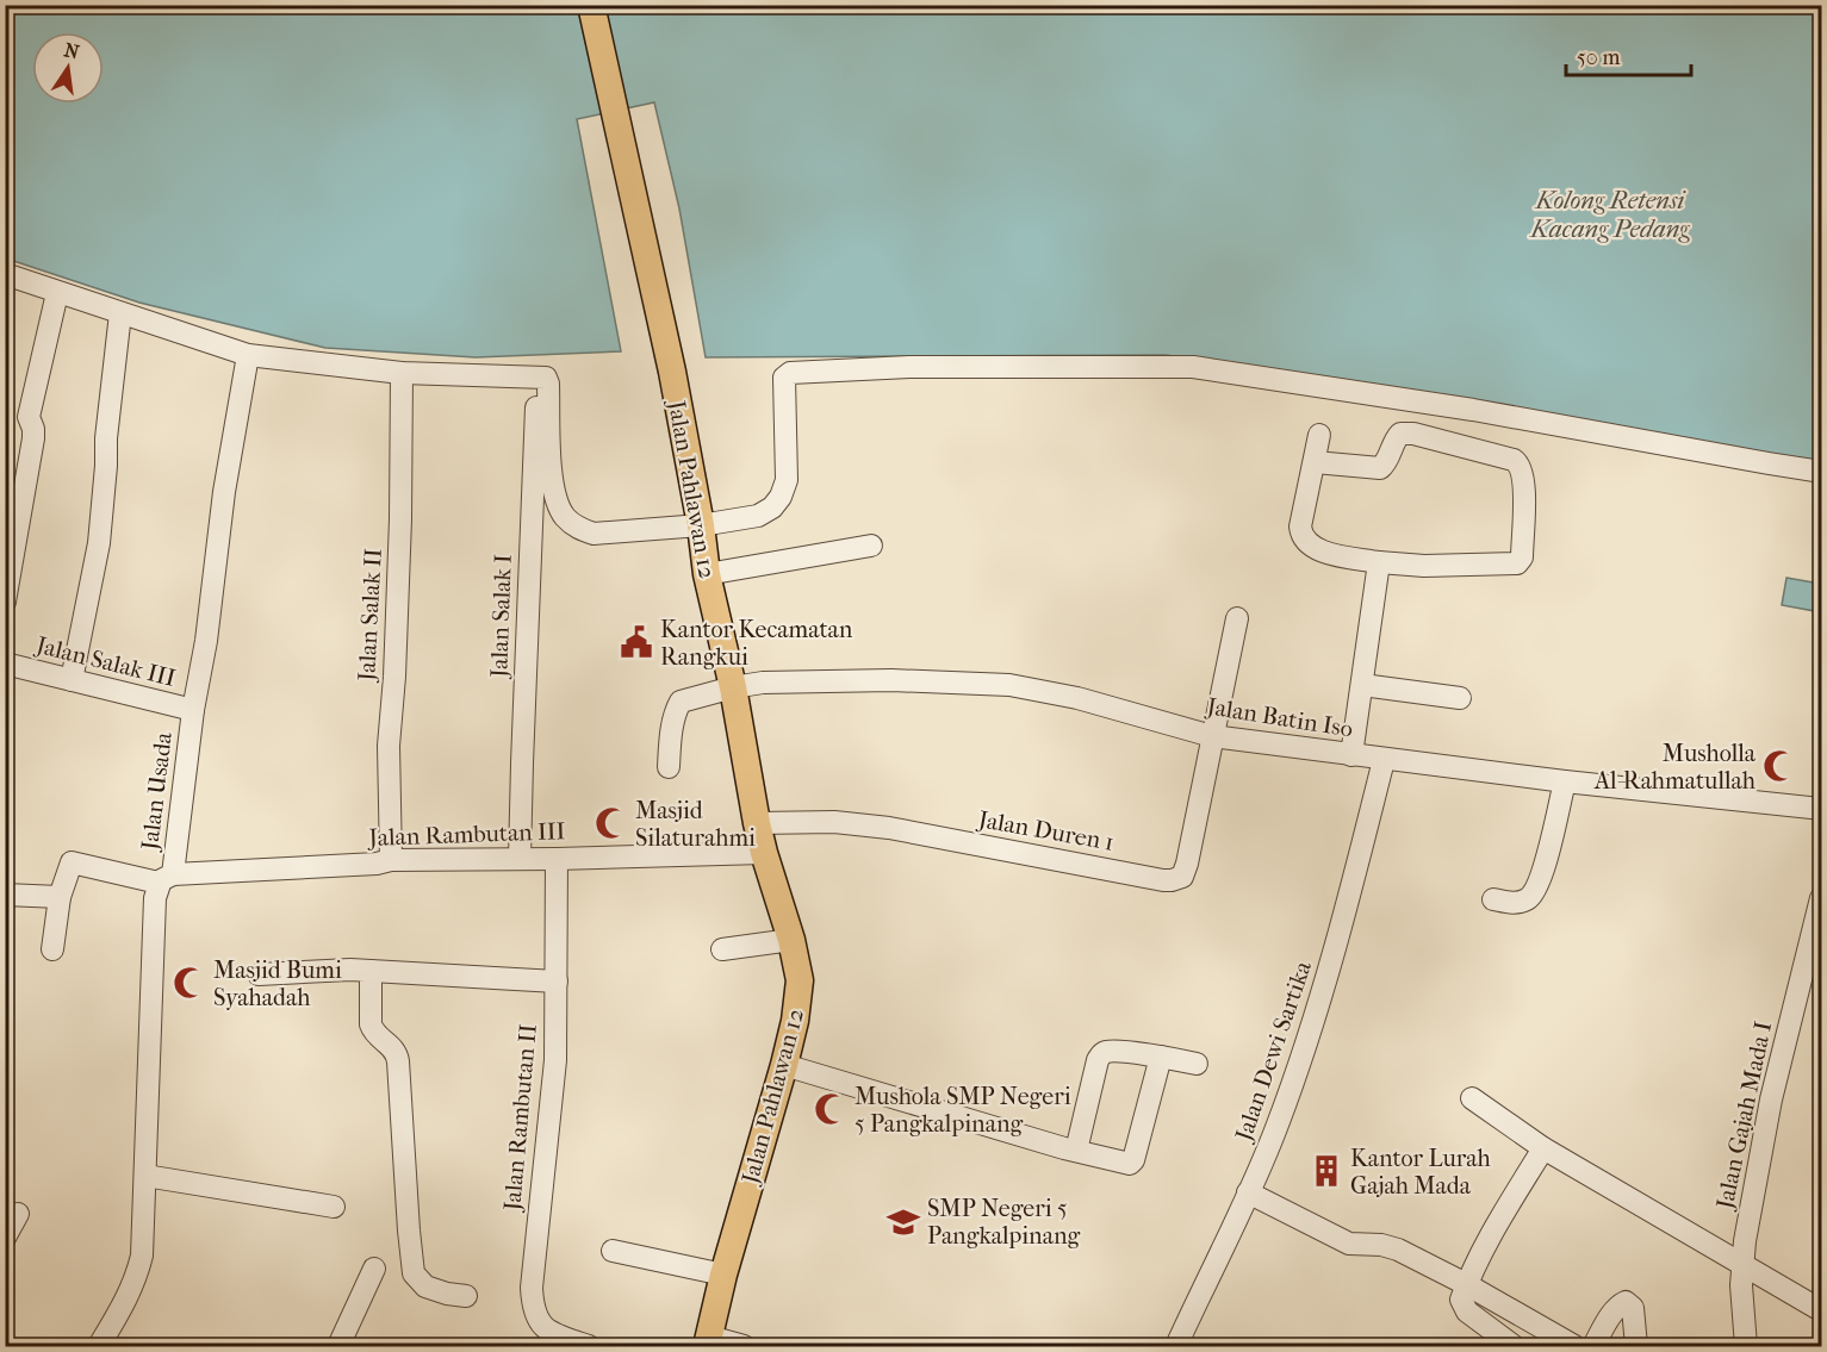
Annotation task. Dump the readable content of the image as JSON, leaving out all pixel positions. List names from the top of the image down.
{
  "streets": {
    "main road": ["Jalan Pahlawan 12"],
    "street": [
      "Jalan Salak II",
      "Jalan Salak I",
      "Jalan Salak III",
      "Jalan Batin Iso",
      "Jalan Usada",
      "Jalan Duren 1",
      "Jalan Rambutan III",
      "Jalan Dewi Sartika",
      "Jalan Gajah Mada I",
      "Jalan Rambutan II"
    ]
  },
  "crossings": [
    ["Jalan Pahlawan 12", "Jalan Batin Iso"],
    ["Jalan Pahlawan 12", "Jalan Duren 1"],
    ["Jalan Pahlawan 12", "Jalan Rambutan III"],
    ["Jalan Salak II", "Jalan Rambutan III"],
    ["Jalan Salak I", "Jalan Rambutan III"],
    ["Jalan Salak III", "Jalan Usada"],
    ["Jalan Batin Iso", "Jalan Duren 1"],
    ["Jalan Batin Iso", "Jalan Dewi Sartika"],
    ["Jalan Usada", "Jalan Rambutan III"],
    ["Jalan Rambutan III", "Jalan Rambutan II"]
  ],
  "water": ["Kolong Retensi Kacang Pedang"],
  "places": {
    "public building": ["Kantor Kecamatan Rangkui"],
    "mosque": [
      "Musholla Al-Rahmatullah",
      "Masjid Silaturahmi",
      "Masjid Bumi Syahadah",
      "Mushola SMP Negeri 5 Pangkalpinang"
    ],
    "building": ["Kantor Lurah Gajah Mada"],
    "school or university": ["SMP Negeri 5 Pangkalpinang"]
  },
  "scale_bar": "50 m",
  "north": "top"
}
